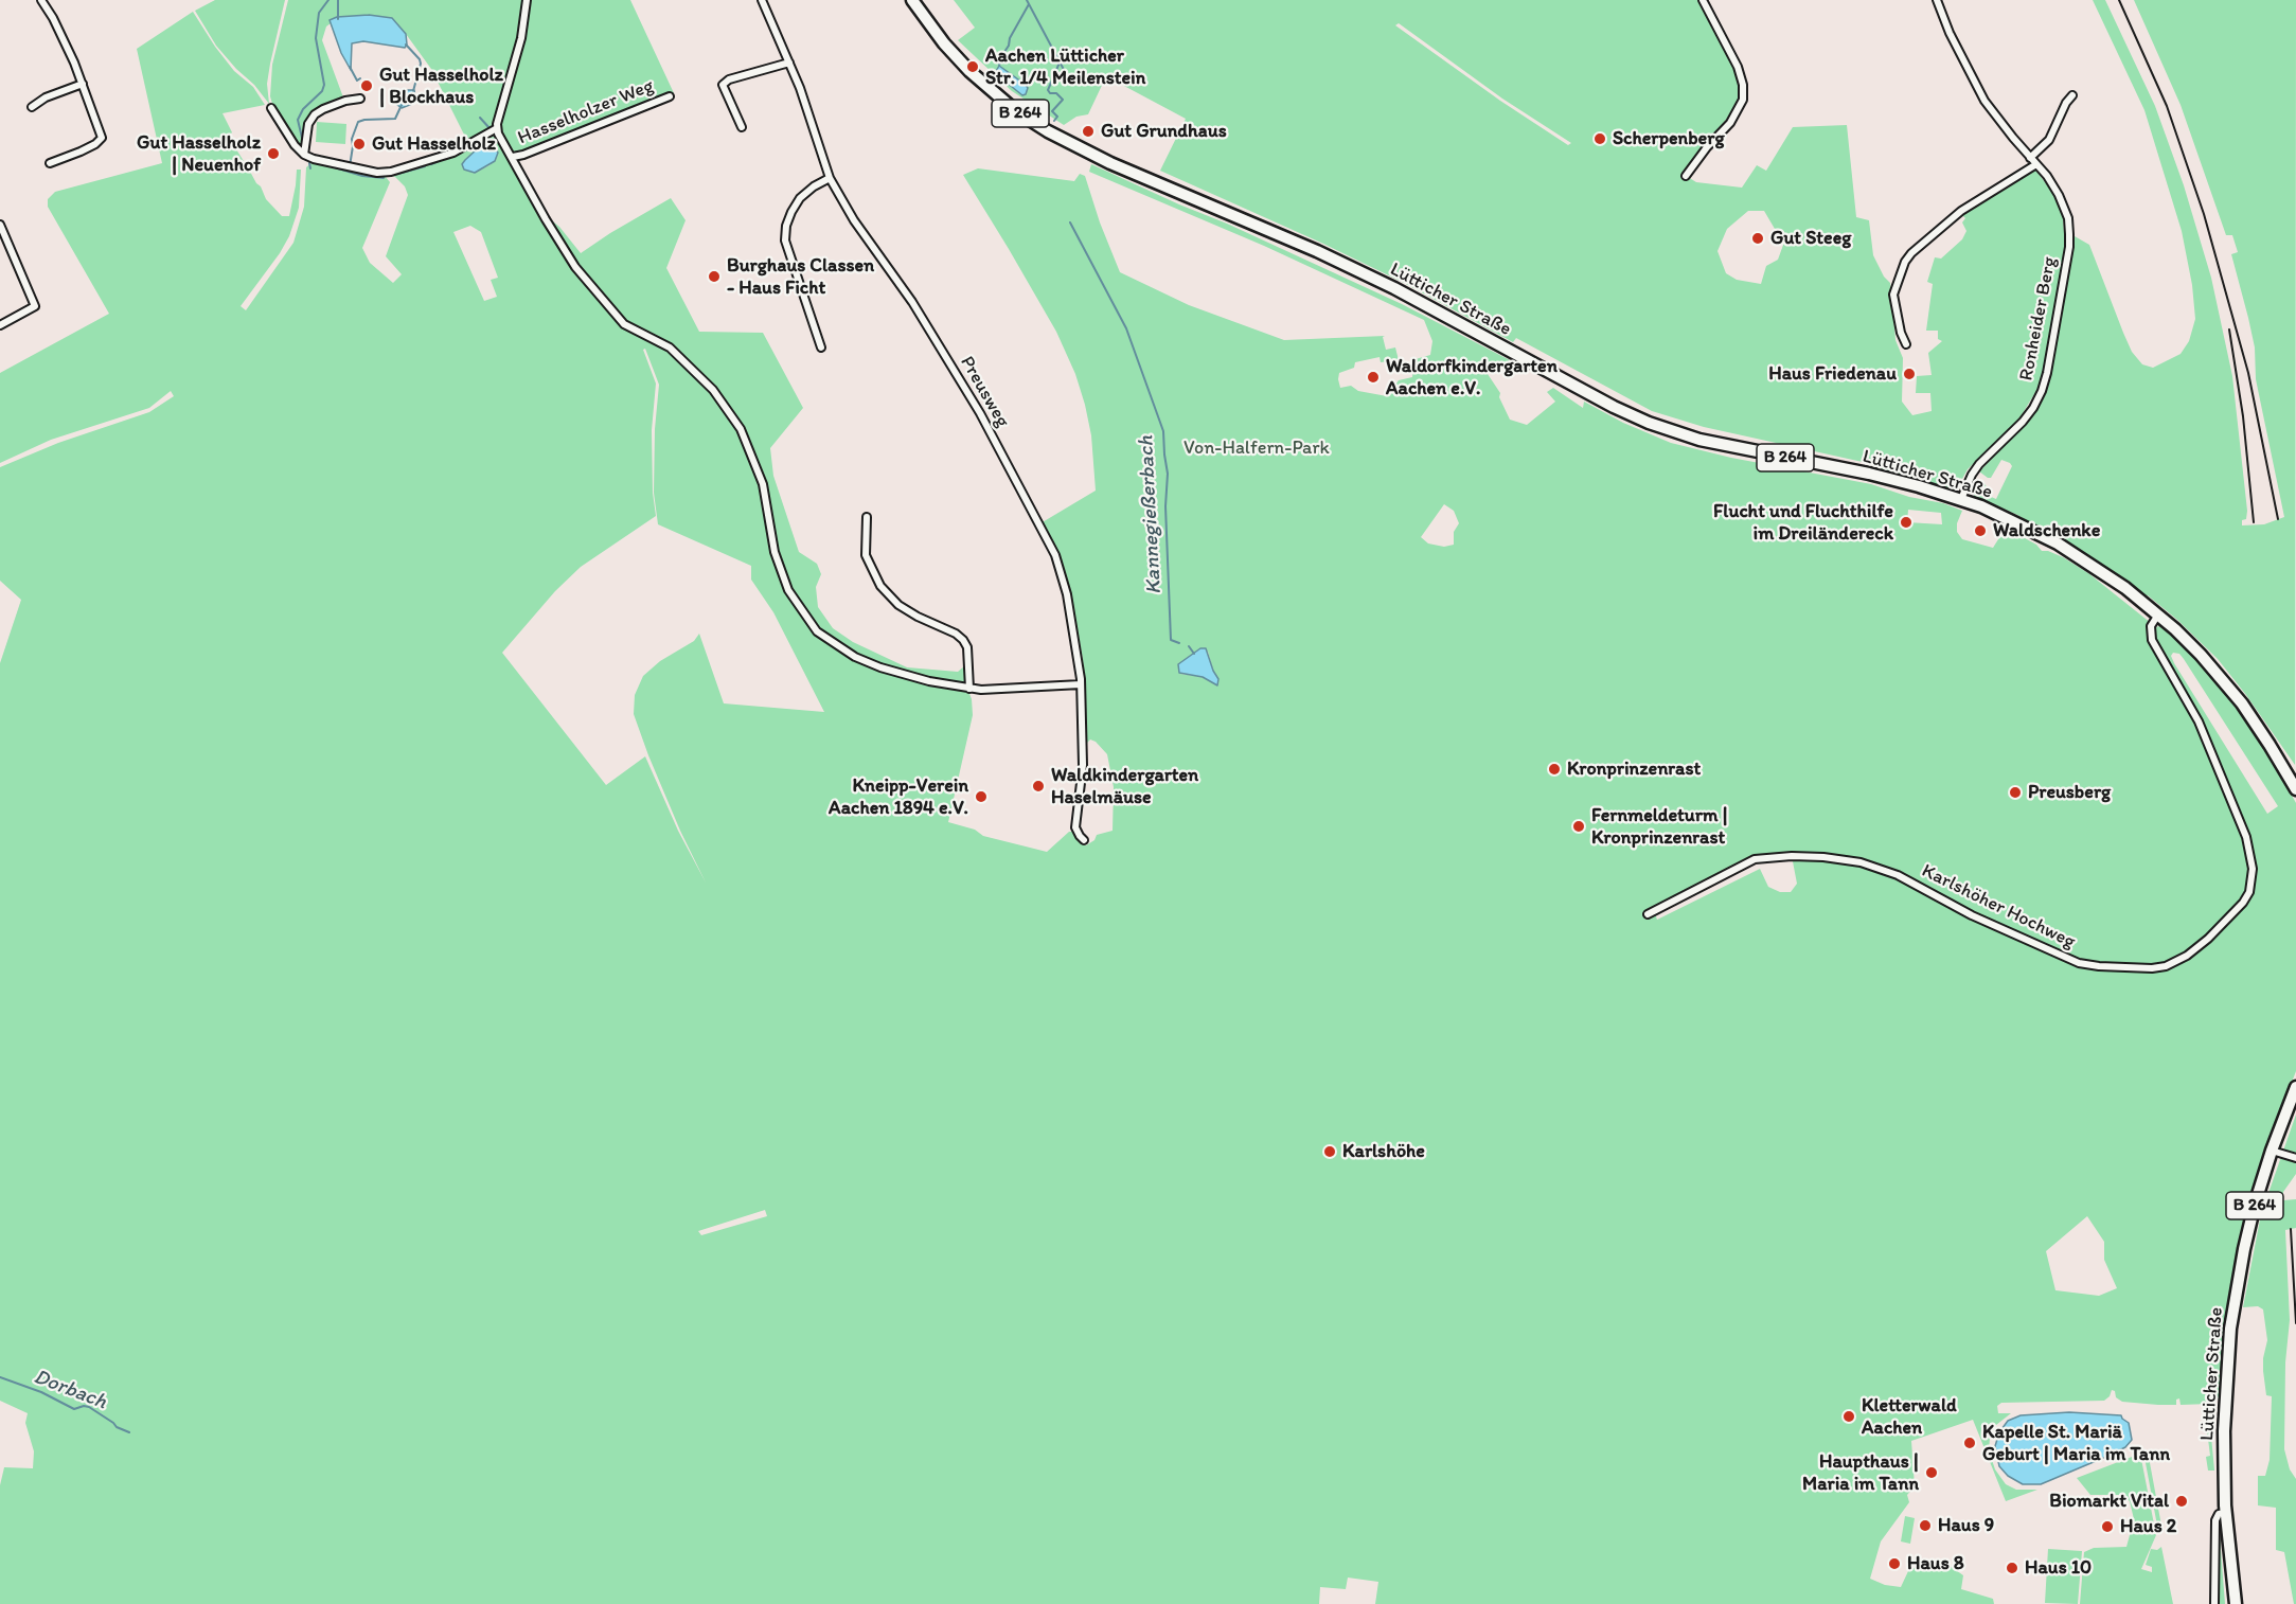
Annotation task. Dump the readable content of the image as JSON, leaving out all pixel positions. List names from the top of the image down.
{
  "streets": {
    "main road": ["B 264", "Lütticher Straße"],
    "street": [
      "Hasselholzer Weg",
      "Ronheider Berg",
      "Preusweg",
      "Karlshöher Hochweg"
    ]
  },
  "crossings": [
    ["Hasselholzer Weg", "Preusweg"],
    ["Lütticher Straße", "Ronheider Berg"],
    ["Lütticher Straße", "Karlshöher Hochweg"]
  ],
  "water": ["Kannegießerbach", "Dorbach"],
  "parks": ["Von-Halfern-Park"],
  "places": [
    "Aachen Lütticher Str. 1/4 Meilenstein",
    "Gut Hasselholz | Blockhaus",
    "Gut Grundhaus",
    "Scherpenberg",
    "Gut Hasselholz",
    "Gut Hasselholz | Neuenhof",
    "Gut Steeg",
    "Burghaus Classen - Haus Ficht",
    "Haus Friedenau",
    "Waldorfkindergarten Aachen e.V.",
    "Flucht und Fluchthilfe im Dreiländereck",
    "Waldschenke",
    "Kronprinzenrast",
    "Waldkindergarten Haselmäuse",
    "Preusberg",
    "Kneipp-Verein Aachen 1894 e.V.",
    "Fernmeldeturm | Kronprinzenrast",
    "Karlshöhe",
    "Kletterwald Aachen",
    "Kapelle St. Mariä Geburt | Maria im Tann",
    "Haupthaus | Maria im Tann",
    "Biomarkt Vital",
    "Haus 9",
    "Haus 2",
    "Haus 8",
    "Haus 10"
  ]
}
